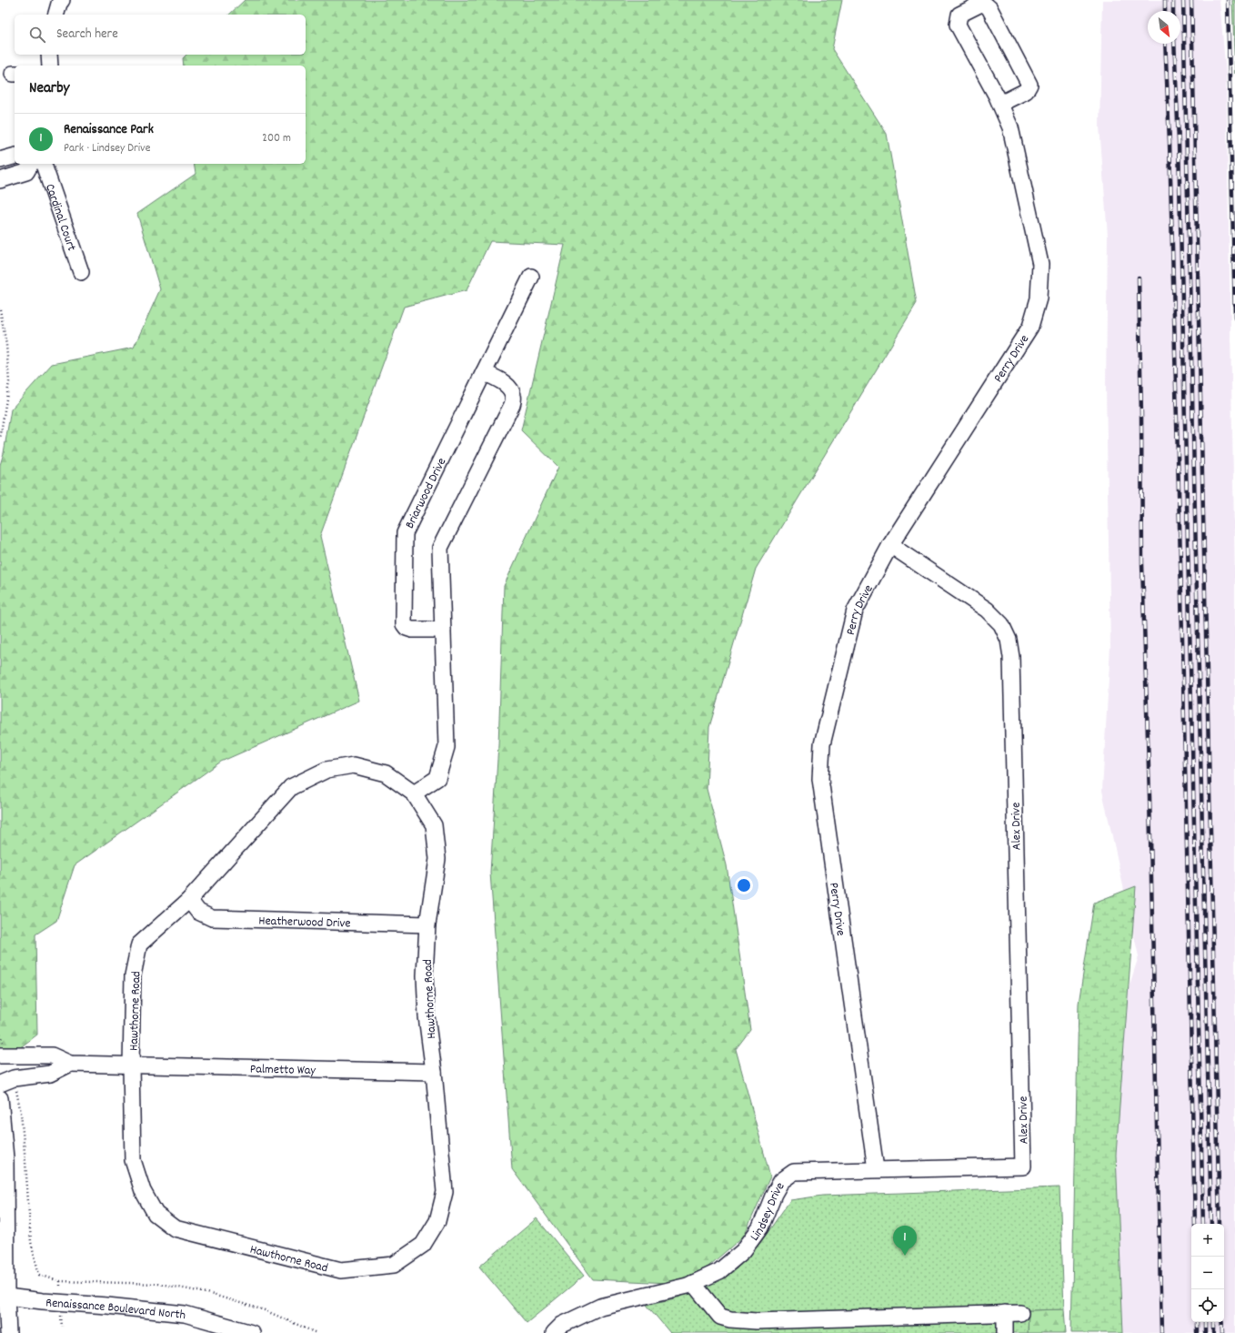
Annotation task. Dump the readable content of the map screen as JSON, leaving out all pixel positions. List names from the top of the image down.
{
  "streets": {
    "street": [
      "Cardinal Court",
      "Perry Drive",
      "Briarwood Drive",
      "Alex Drive",
      "Heatherwood Drive",
      "Hawthorne Road",
      "Palmetto Way",
      "Lindsey Drive",
      "Renaissance Boulevard North"
    ]
  },
  "crossings": [
    ["Perry Drive", "Alex Drive"],
    ["Perry Drive", "Lindsey Drive"],
    ["Alex Drive", "Lindsey Drive"],
    ["Heatherwood Drive", "Hawthorne Road"],
    ["Hawthorne Road", "Palmetto Way"]
  ],
  "north": "bottom right",
  "page": {
    "search": "Search here",
    "heading": "Nearby",
    "list": [
      {
        "mark": "1",
        "name": "Renaissance Park",
        "note": "Park · Lindsey Drive",
        "value": "200 m"
      }
    ],
    "map_buttons": ["+", "−"],
    "pins": "1"
  }
}
